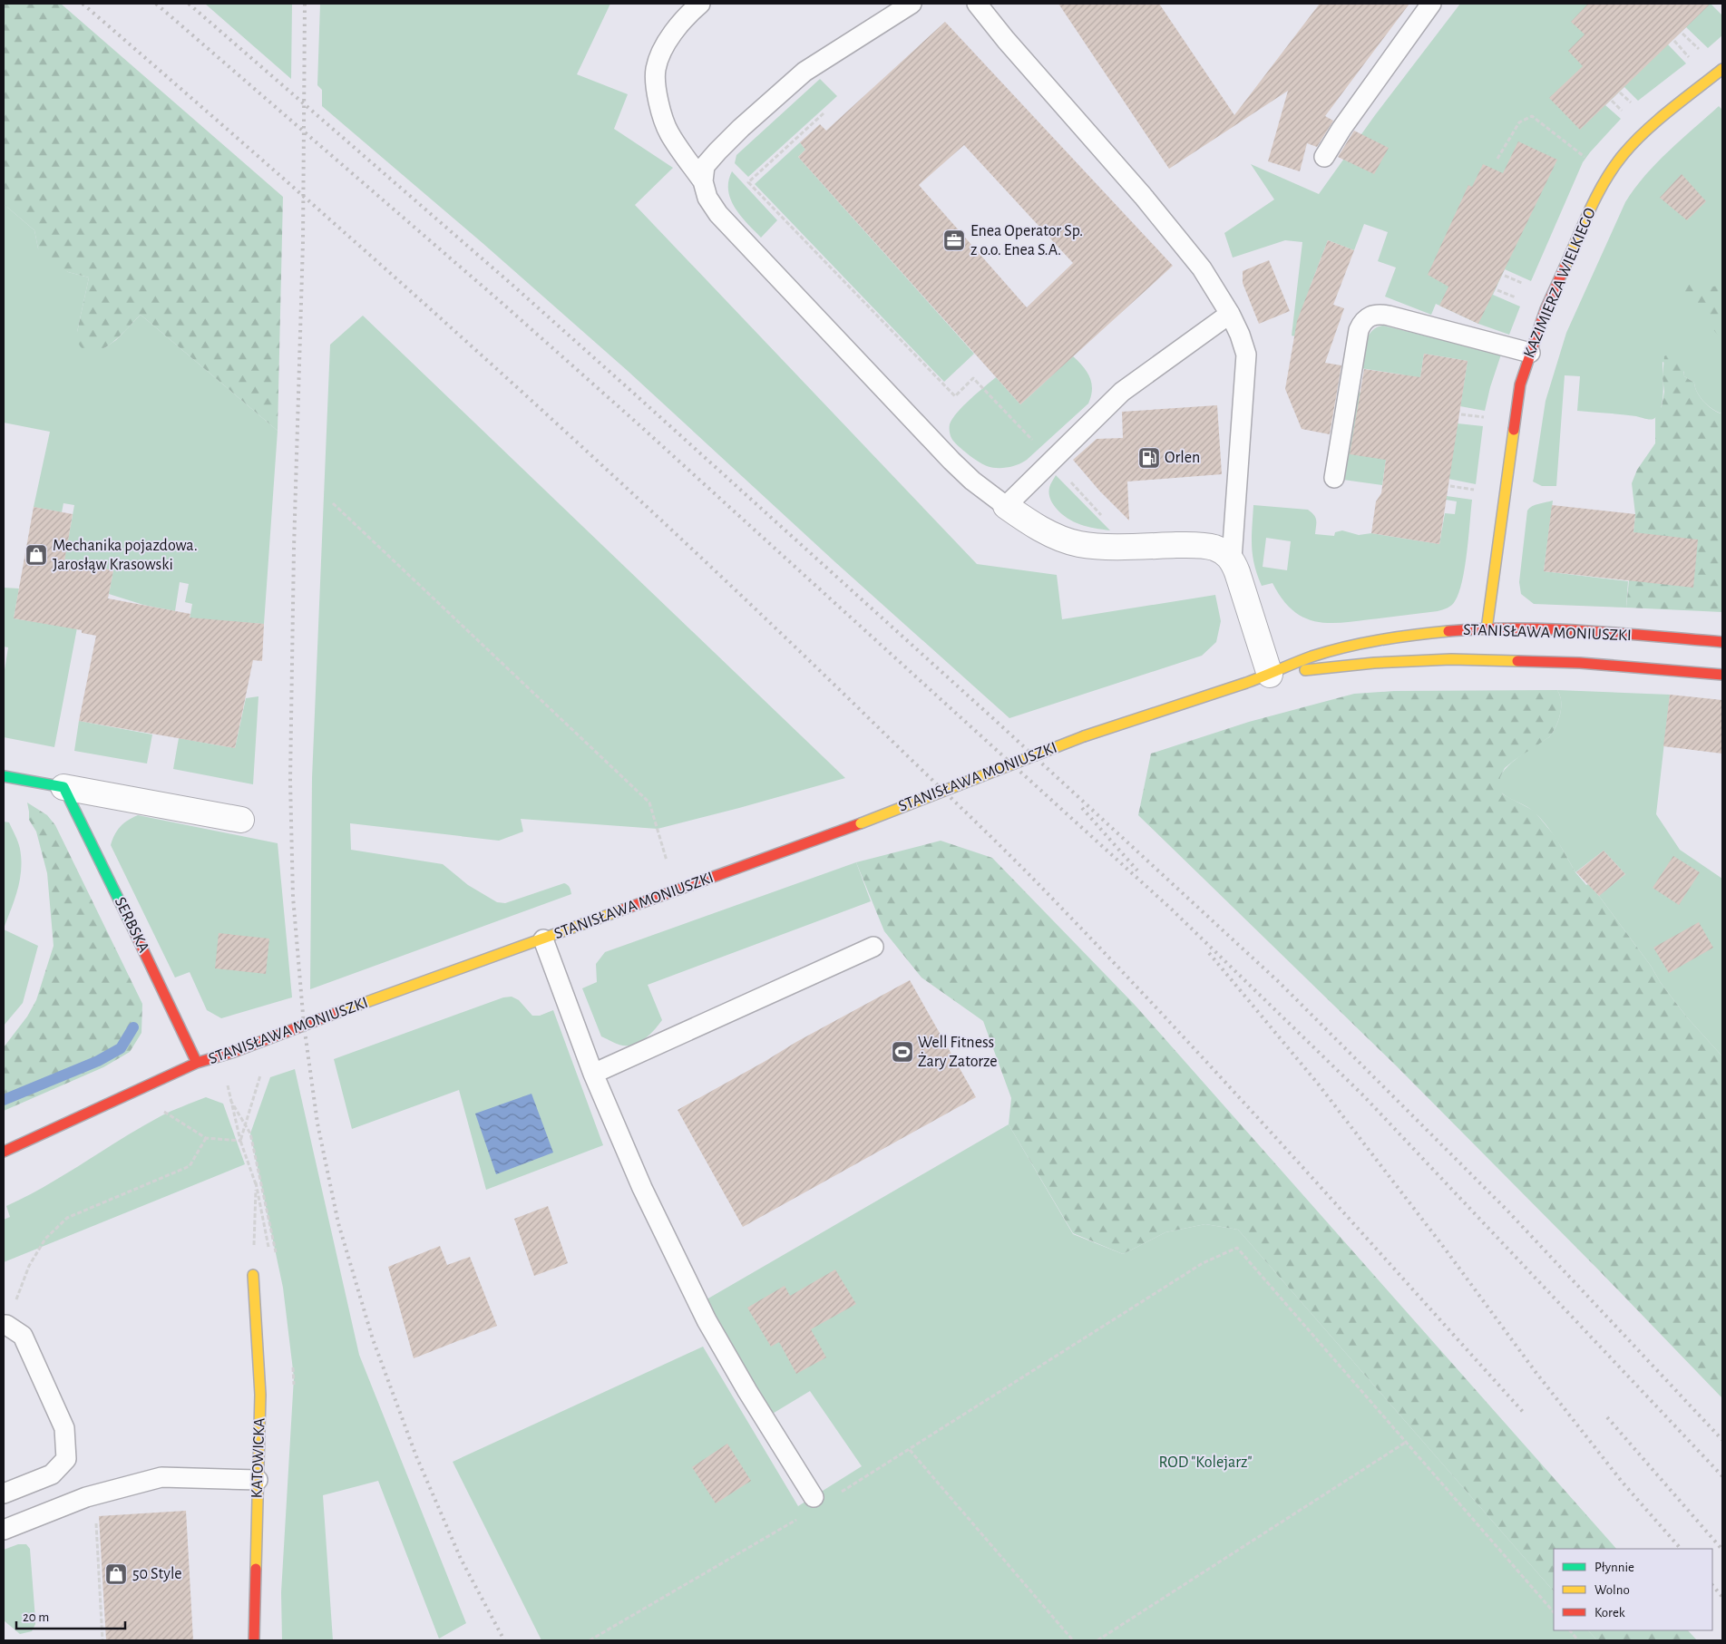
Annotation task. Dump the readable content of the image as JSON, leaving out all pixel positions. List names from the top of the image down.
{
  "streets": {
    "street": [
      "KAZIMIERZA WIELKIEGO",
      "STANISŁAWA MONIUSZKI",
      "SERBSKA",
      "KATOWICKA"
    ]
  },
  "crossings": [
    ["KAZIMIERZA WIELKIEGO", "STANISŁAWA MONIUSZKI"],
    ["STANISŁAWA MONIUSZKI", "SERBSKA"]
  ],
  "parks": ["ROD \"Kolejarz\""],
  "places": {
    "office": ["Enea Operator Sp. z o.o. Enea S.A."],
    "fuel station": ["Orlen"],
    "shop": ["Mechanika pojazdowa. Jarosłąw Krasowski", "50 Style"],
    "sports": ["Well Fitness Żary Zatorze"]
  },
  "legend": ["Płynnie", "Wolno", "Korek"],
  "scale_bar": "20 m"
}
